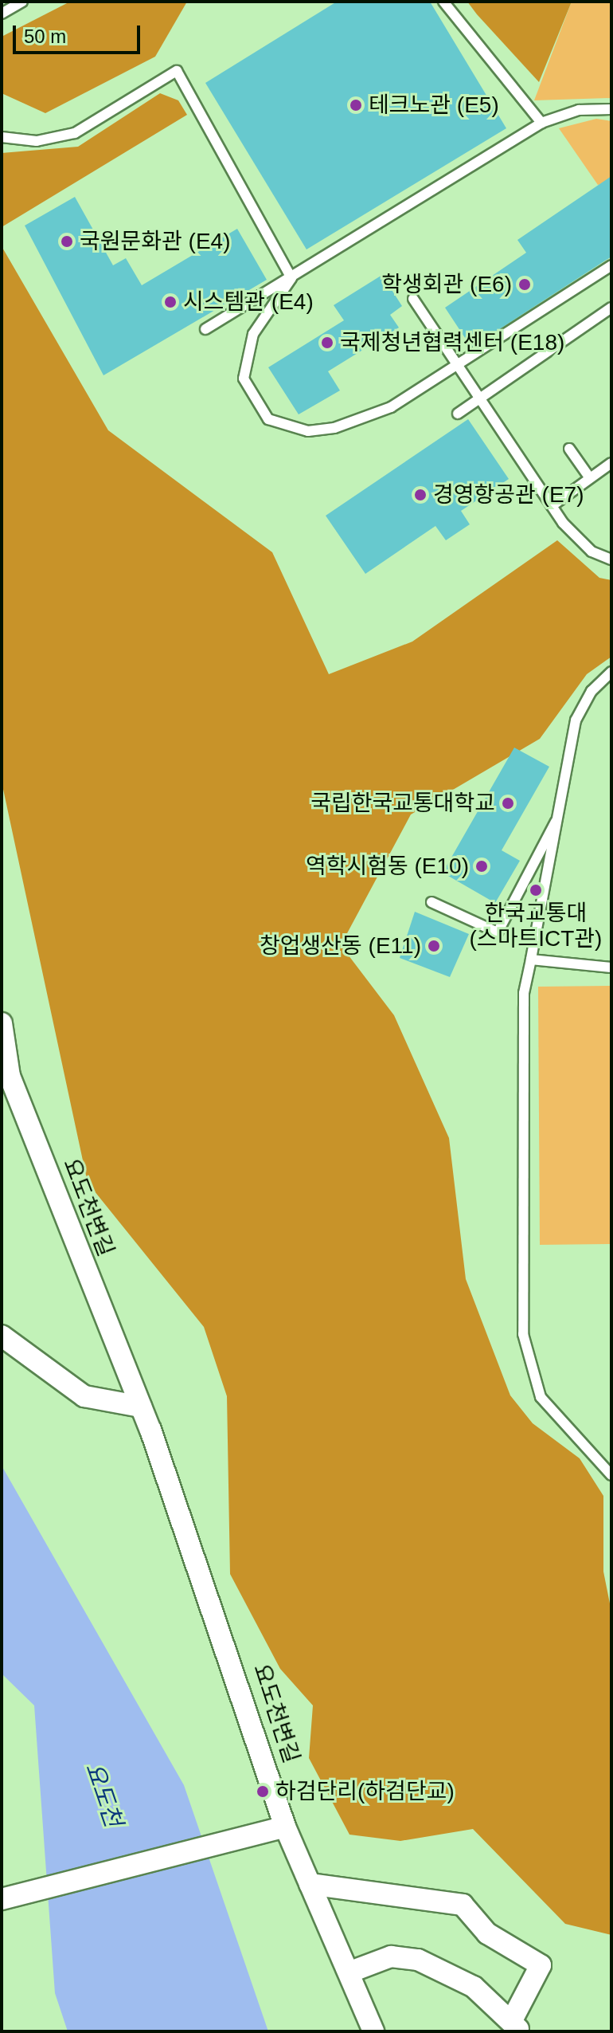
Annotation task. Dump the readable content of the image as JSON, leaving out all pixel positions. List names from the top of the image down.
{
  "streets": {
    "street": ["요도천변길"]
  },
  "water": ["요도천"],
  "places": [
    "테크노관 (E5)",
    "국원문화관 (E4)",
    "학생회관 (E6)",
    "시스템관 (E4)",
    "국제청년협력센터 (E18)",
    "경영항공관 (E7)",
    "국립한국교통대학교",
    "역학시험동 (E10)",
    "한국교통대 (스마트ICT관)",
    "창업생산동 (E11)",
    "하검단리(하검단교)"
  ],
  "scale_bar": "50 m"
}
